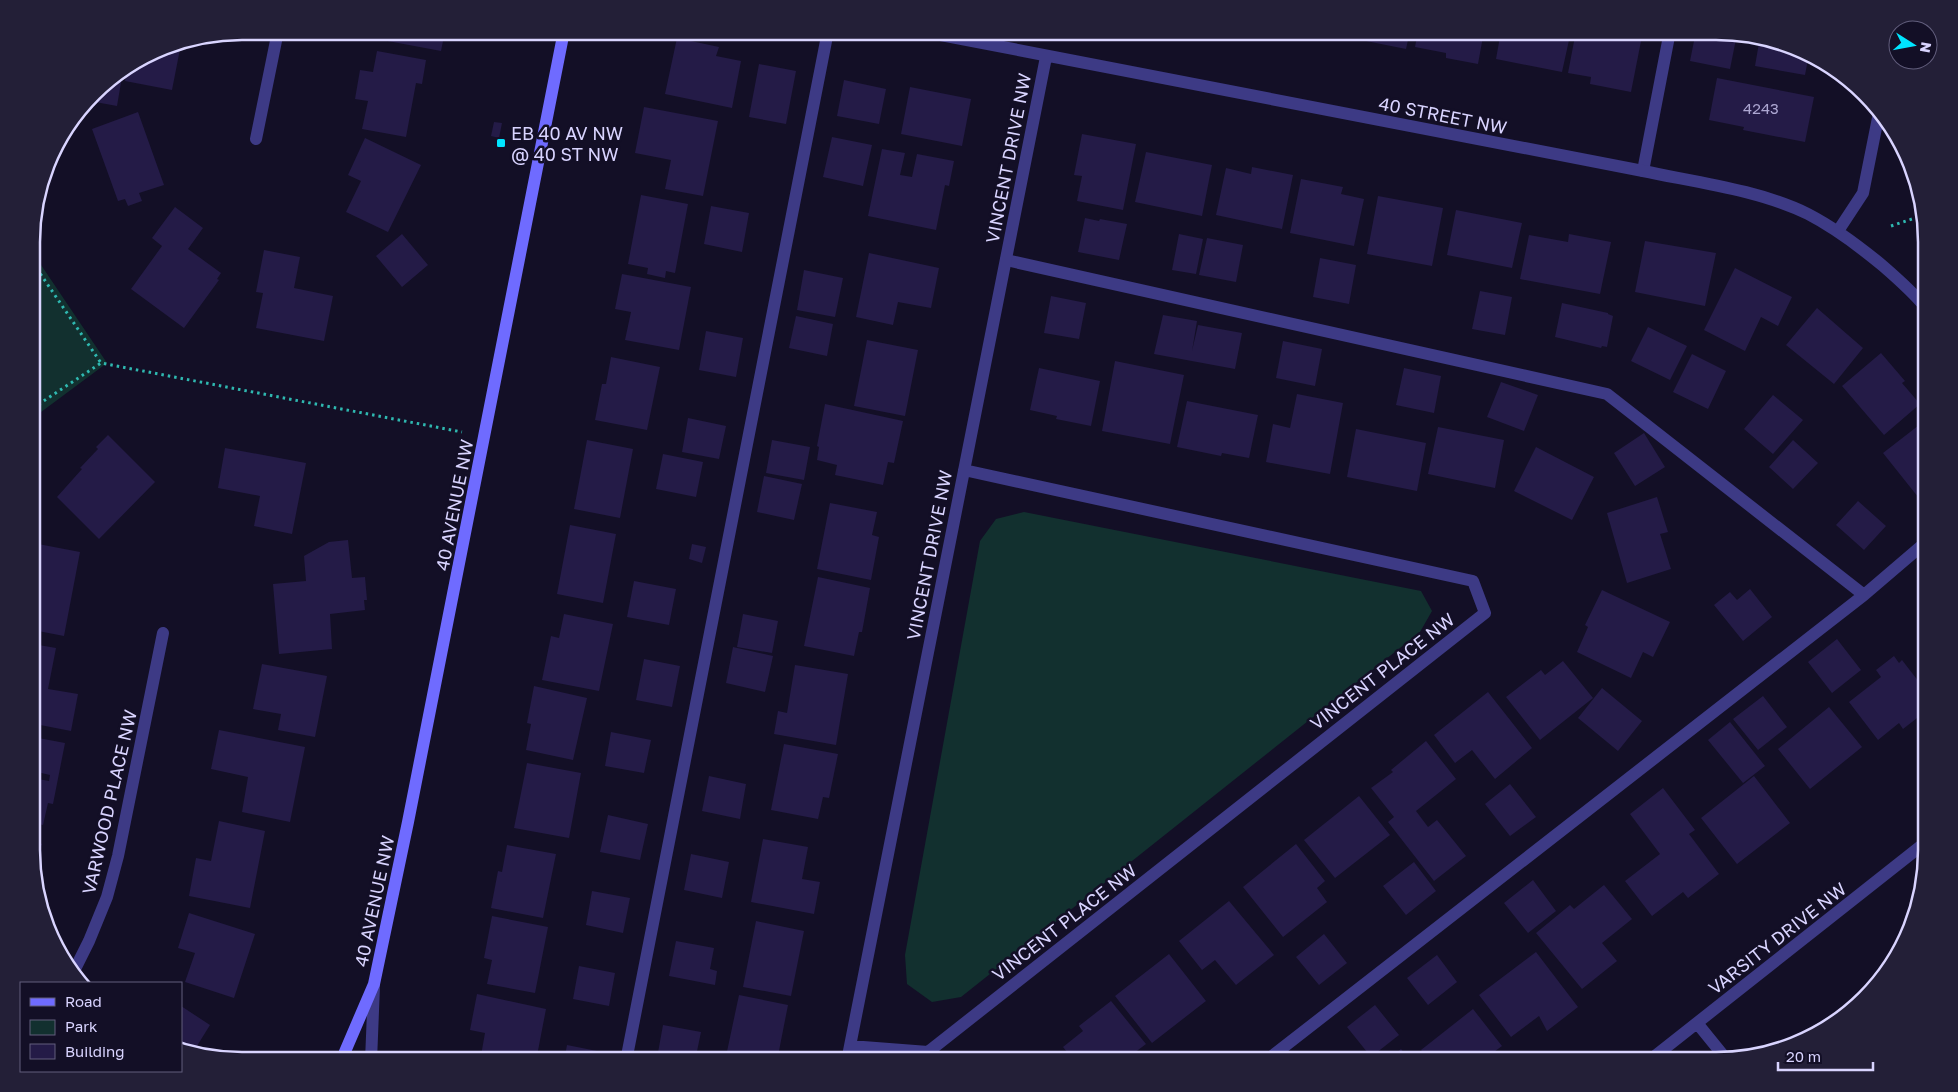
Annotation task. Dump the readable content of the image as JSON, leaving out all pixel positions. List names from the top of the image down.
{
  "streets": {
    "street": [
      "40 STREET NW",
      "VINCENT DRIVE NW",
      "40 AVENUE NW",
      "VINCENT PLACE NW",
      "VARWOOD PLACE NW",
      "VARSITY DRIVE NW"
    ]
  },
  "crossings": [
    ["40 STREET NW", "VINCENT DRIVE NW"],
    ["VINCENT DRIVE NW", "VINCENT PLACE NW"]
  ],
  "places": {
    "transit": ["EB 40 AV NW @ 40 ST NW"]
  },
  "house_numbers": ["4243"],
  "legend": ["Road", "Park", "Building"],
  "scale_bar": "20 m",
  "north": "right"
}
